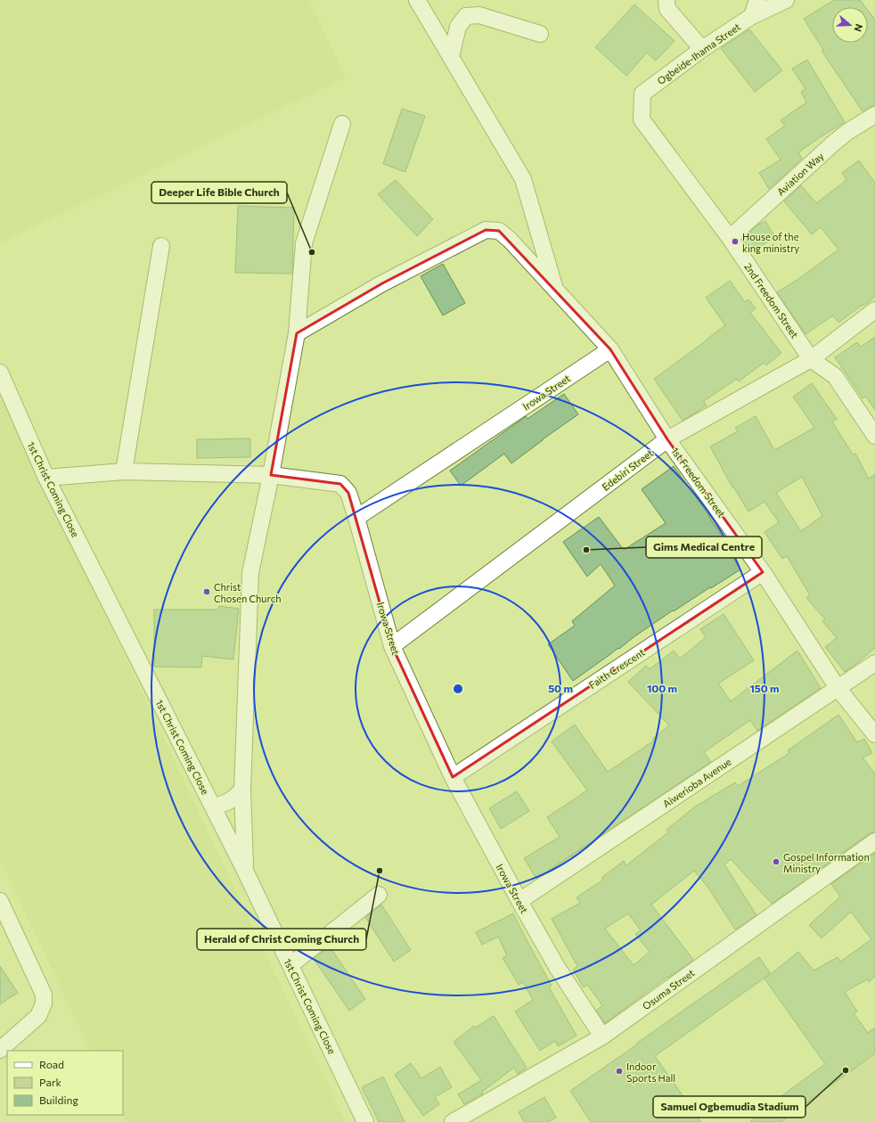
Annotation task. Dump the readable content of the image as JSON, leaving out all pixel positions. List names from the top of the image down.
{
  "streets": {
    "street": [
      "Ogbeide-Ihama Street",
      "Aviation Way",
      "2nd Freedom Street",
      "Irowa Street",
      "Edebiri Street",
      "1st Freedom Street",
      "1st Christ Coming Close",
      "Faith Crescent",
      "Aiwerioba Avenue",
      "Osuma Street"
    ]
  },
  "crossings": [
    ["Ogbeide-Ihama Street", "2nd Freedom Street"],
    ["Aviation Way", "2nd Freedom Street"],
    ["2nd Freedom Street", "Edebiri Street"],
    ["Irowa Street", "Edebiri Street"],
    ["Irowa Street", "1st Freedom Street"],
    ["Irowa Street", "Faith Crescent"],
    ["Irowa Street", "Aiwerioba Avenue"],
    ["Irowa Street", "Osuma Street"],
    ["Edebiri Street", "1st Freedom Street"],
    ["1st Freedom Street", "Faith Crescent"],
    ["1st Freedom Street", "Aiwerioba Avenue"]
  ],
  "places": [
    "House of the king ministry",
    "Deeper Life Bible Church",
    "Gims Medical Centre",
    "Christ Chosen Church",
    "Gospel Information Ministry",
    "Herald of Christ Coming Church",
    "Samuel Ogbemudia Stadium",
    "Indoor Sports Hall"
  ],
  "legend": ["Road", "Park", "Building"],
  "north": "right",
  "rings": ["50 m", "100 m", "150 m"]
}
